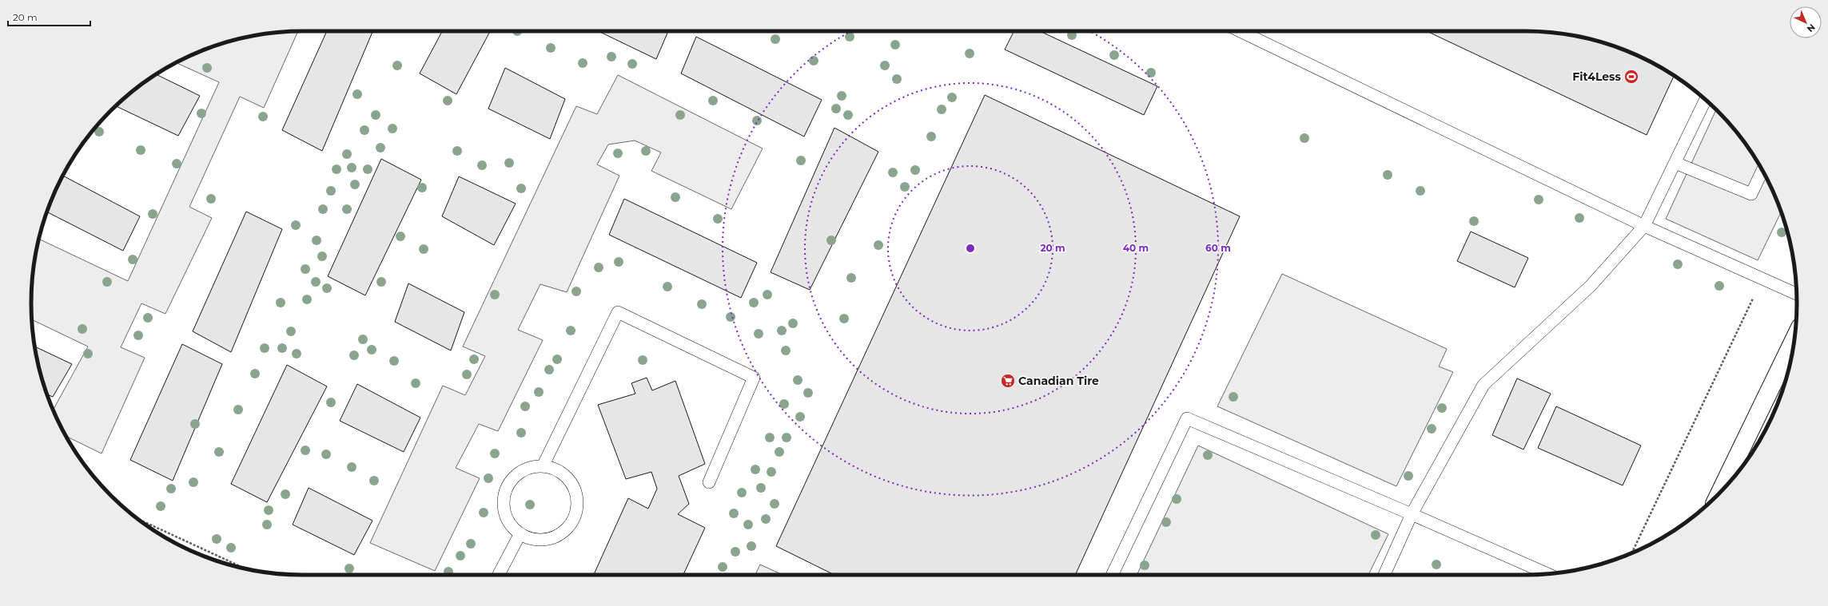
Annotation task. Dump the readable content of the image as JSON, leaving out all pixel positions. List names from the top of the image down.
{
  "places": {
    "sports": ["Fit4Less"],
    "supermarket": ["Canadian Tire"]
  },
  "scale_bar": "20 m",
  "north": "bottom right",
  "rings": ["20 m", "40 m", "60 m"]
}
